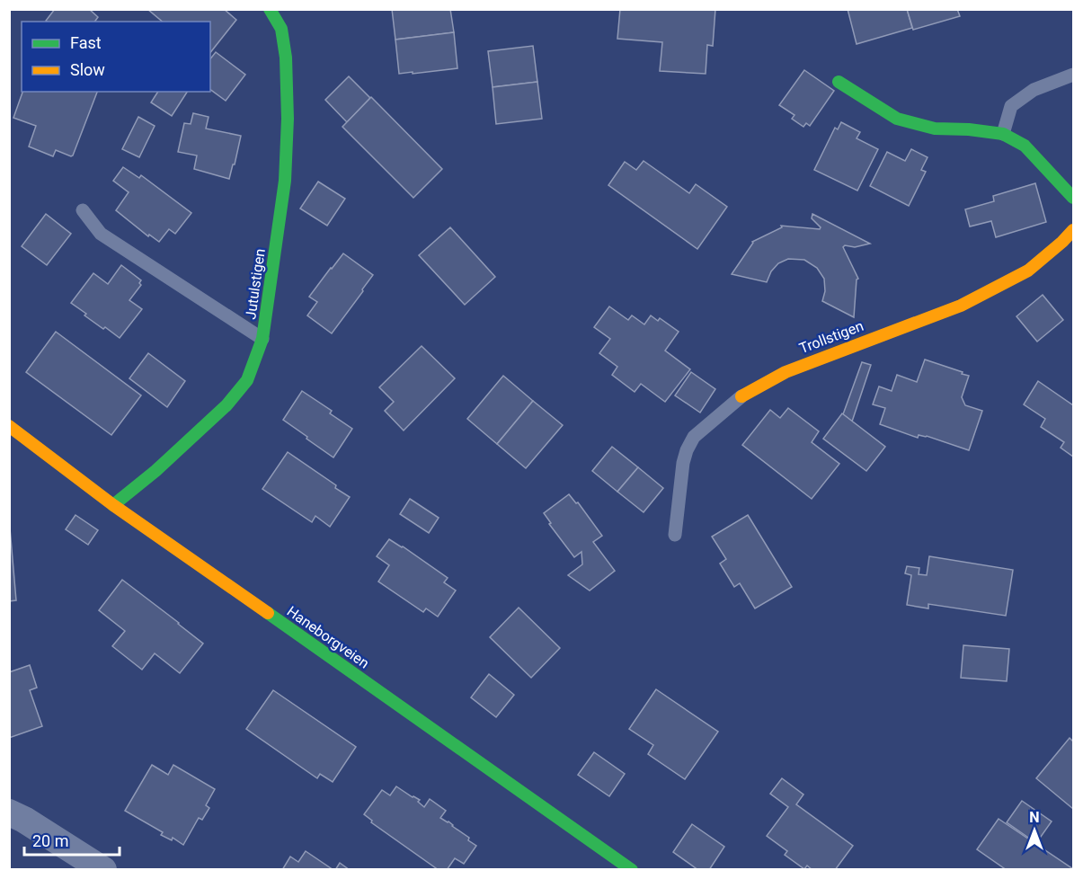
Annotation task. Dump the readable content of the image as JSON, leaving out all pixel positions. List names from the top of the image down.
{
  "streets": {
    "street": ["Jutulstigen", "Trollstigen", "Haneborgveien"]
  },
  "crossings": [
    ["Jutulstigen", "Haneborgveien"]
  ],
  "legend": ["Fast", "Slow"],
  "scale_bar": "20 m",
  "north": "top"
}
